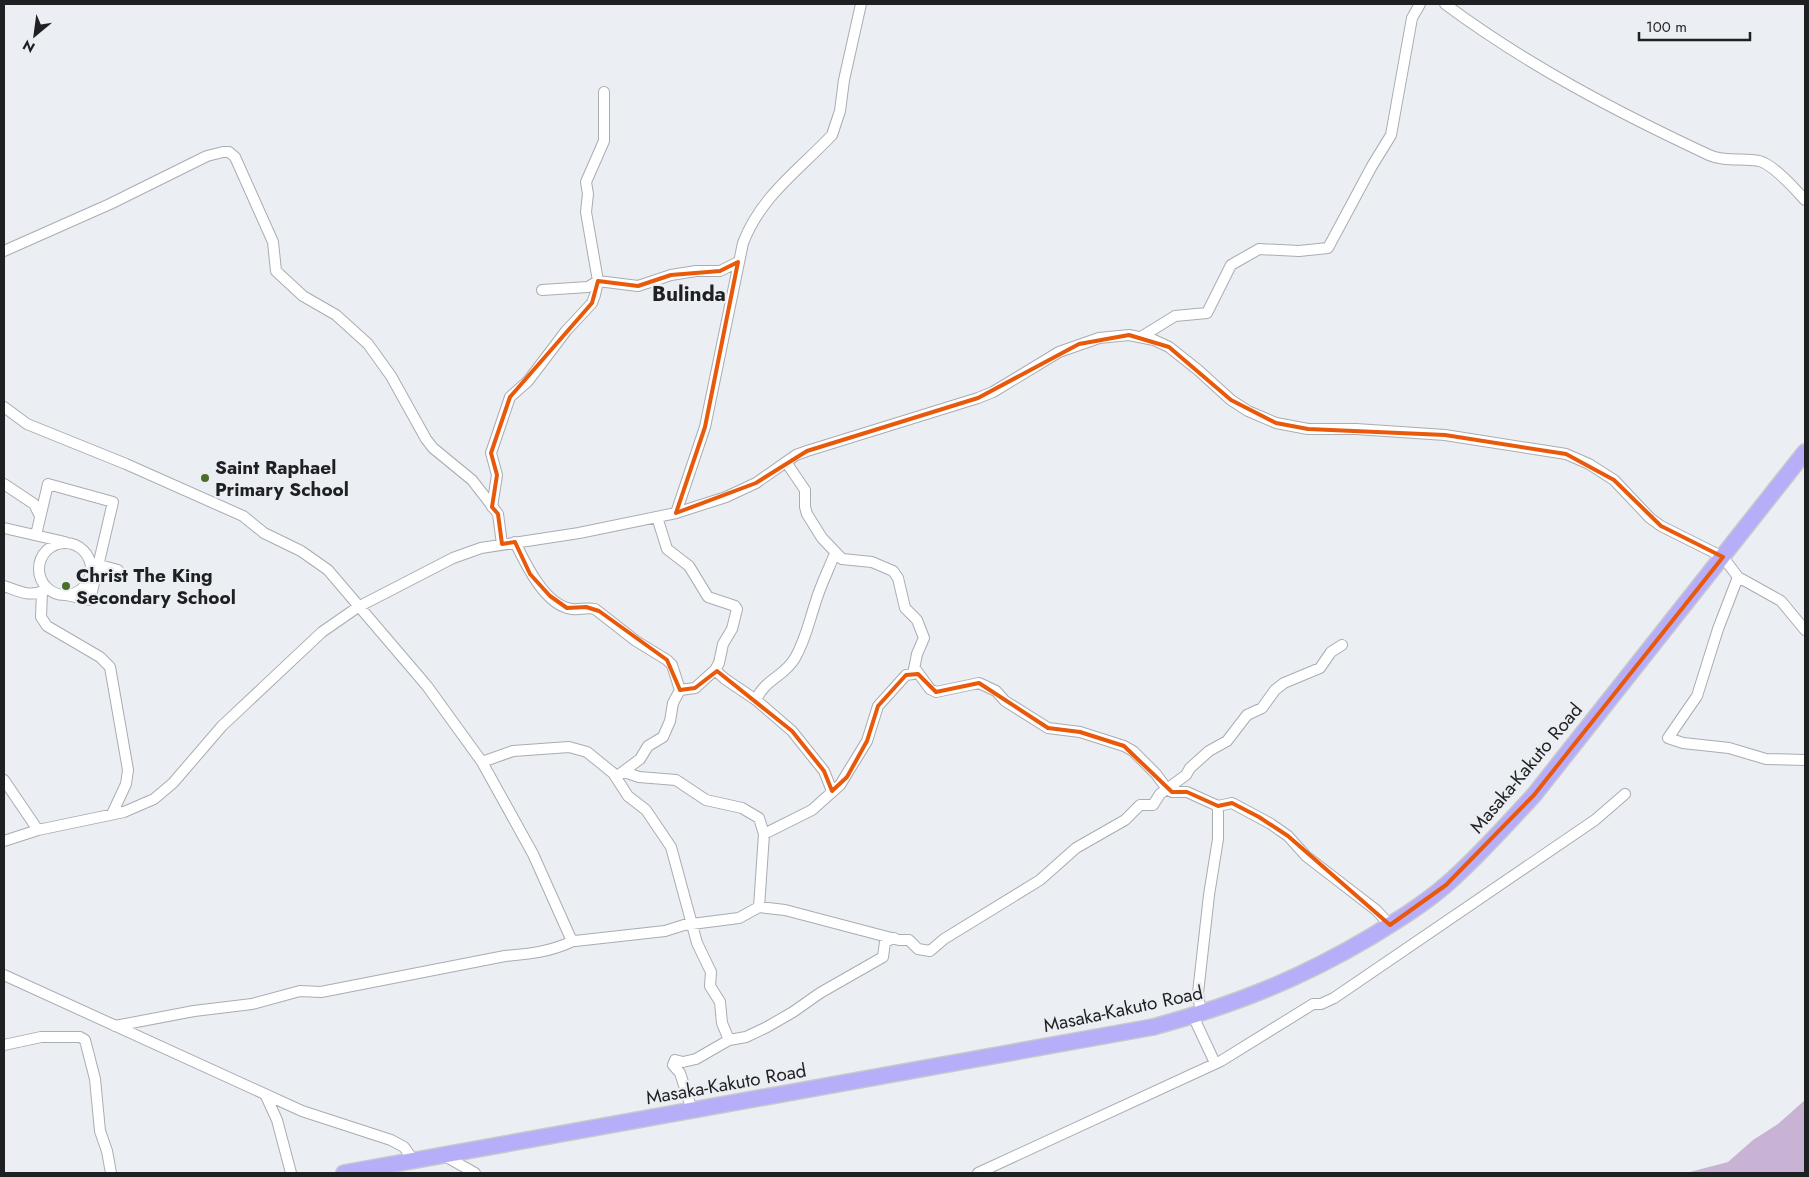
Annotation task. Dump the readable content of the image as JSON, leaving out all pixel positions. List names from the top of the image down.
{
  "streets": {
    "highway": ["Masaka-Kakuto Road"]
  },
  "districts": ["Bulinda"],
  "places": ["Saint Raphael Primary School", "Christ The King Secondary School"],
  "scale_bar": "100 m",
  "north": "bottom left"
}
